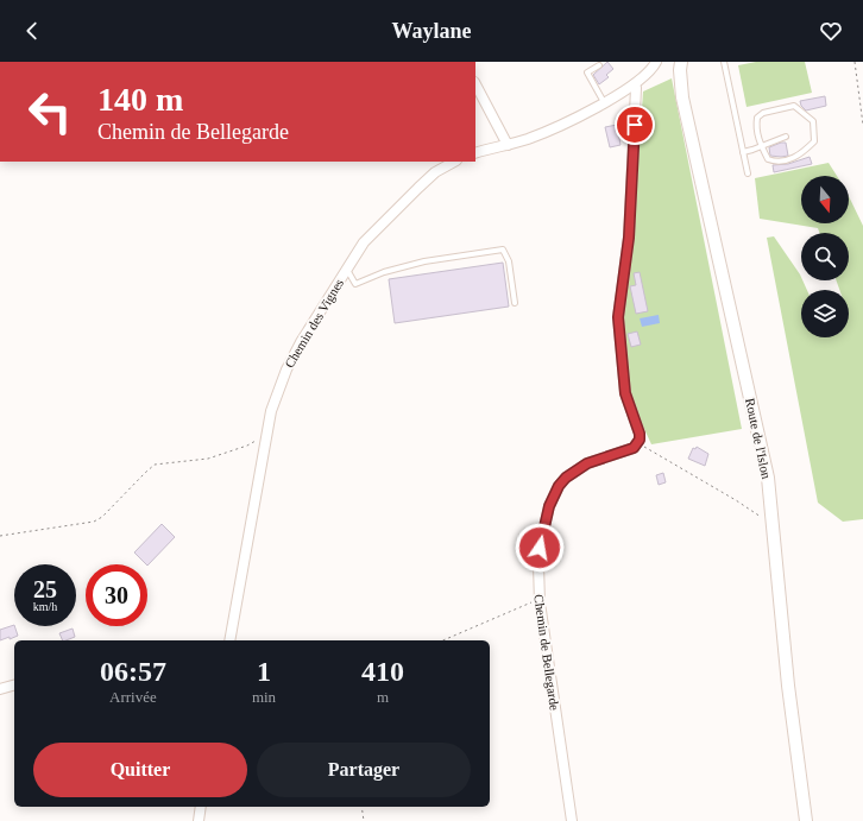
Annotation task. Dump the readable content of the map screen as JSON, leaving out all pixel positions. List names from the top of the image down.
{
  "streets": {
    "street": ["Chemin des Vignes", "Route de l'Islon", "Chemin de Bellegarde"]
  },
  "north": "bottom",
  "page": {
    "header": "Waylane",
    "turn": ["140 m", "Chemin de Bellegarde"],
    "speed": "25 km/h",
    "limit": "30",
    "eta": [
      "06:57",
      "Arrivée",
      "1",
      "min",
      "410",
      "m"
    ],
    "buttons": ["Quitter", "Partager"]
  }
}
